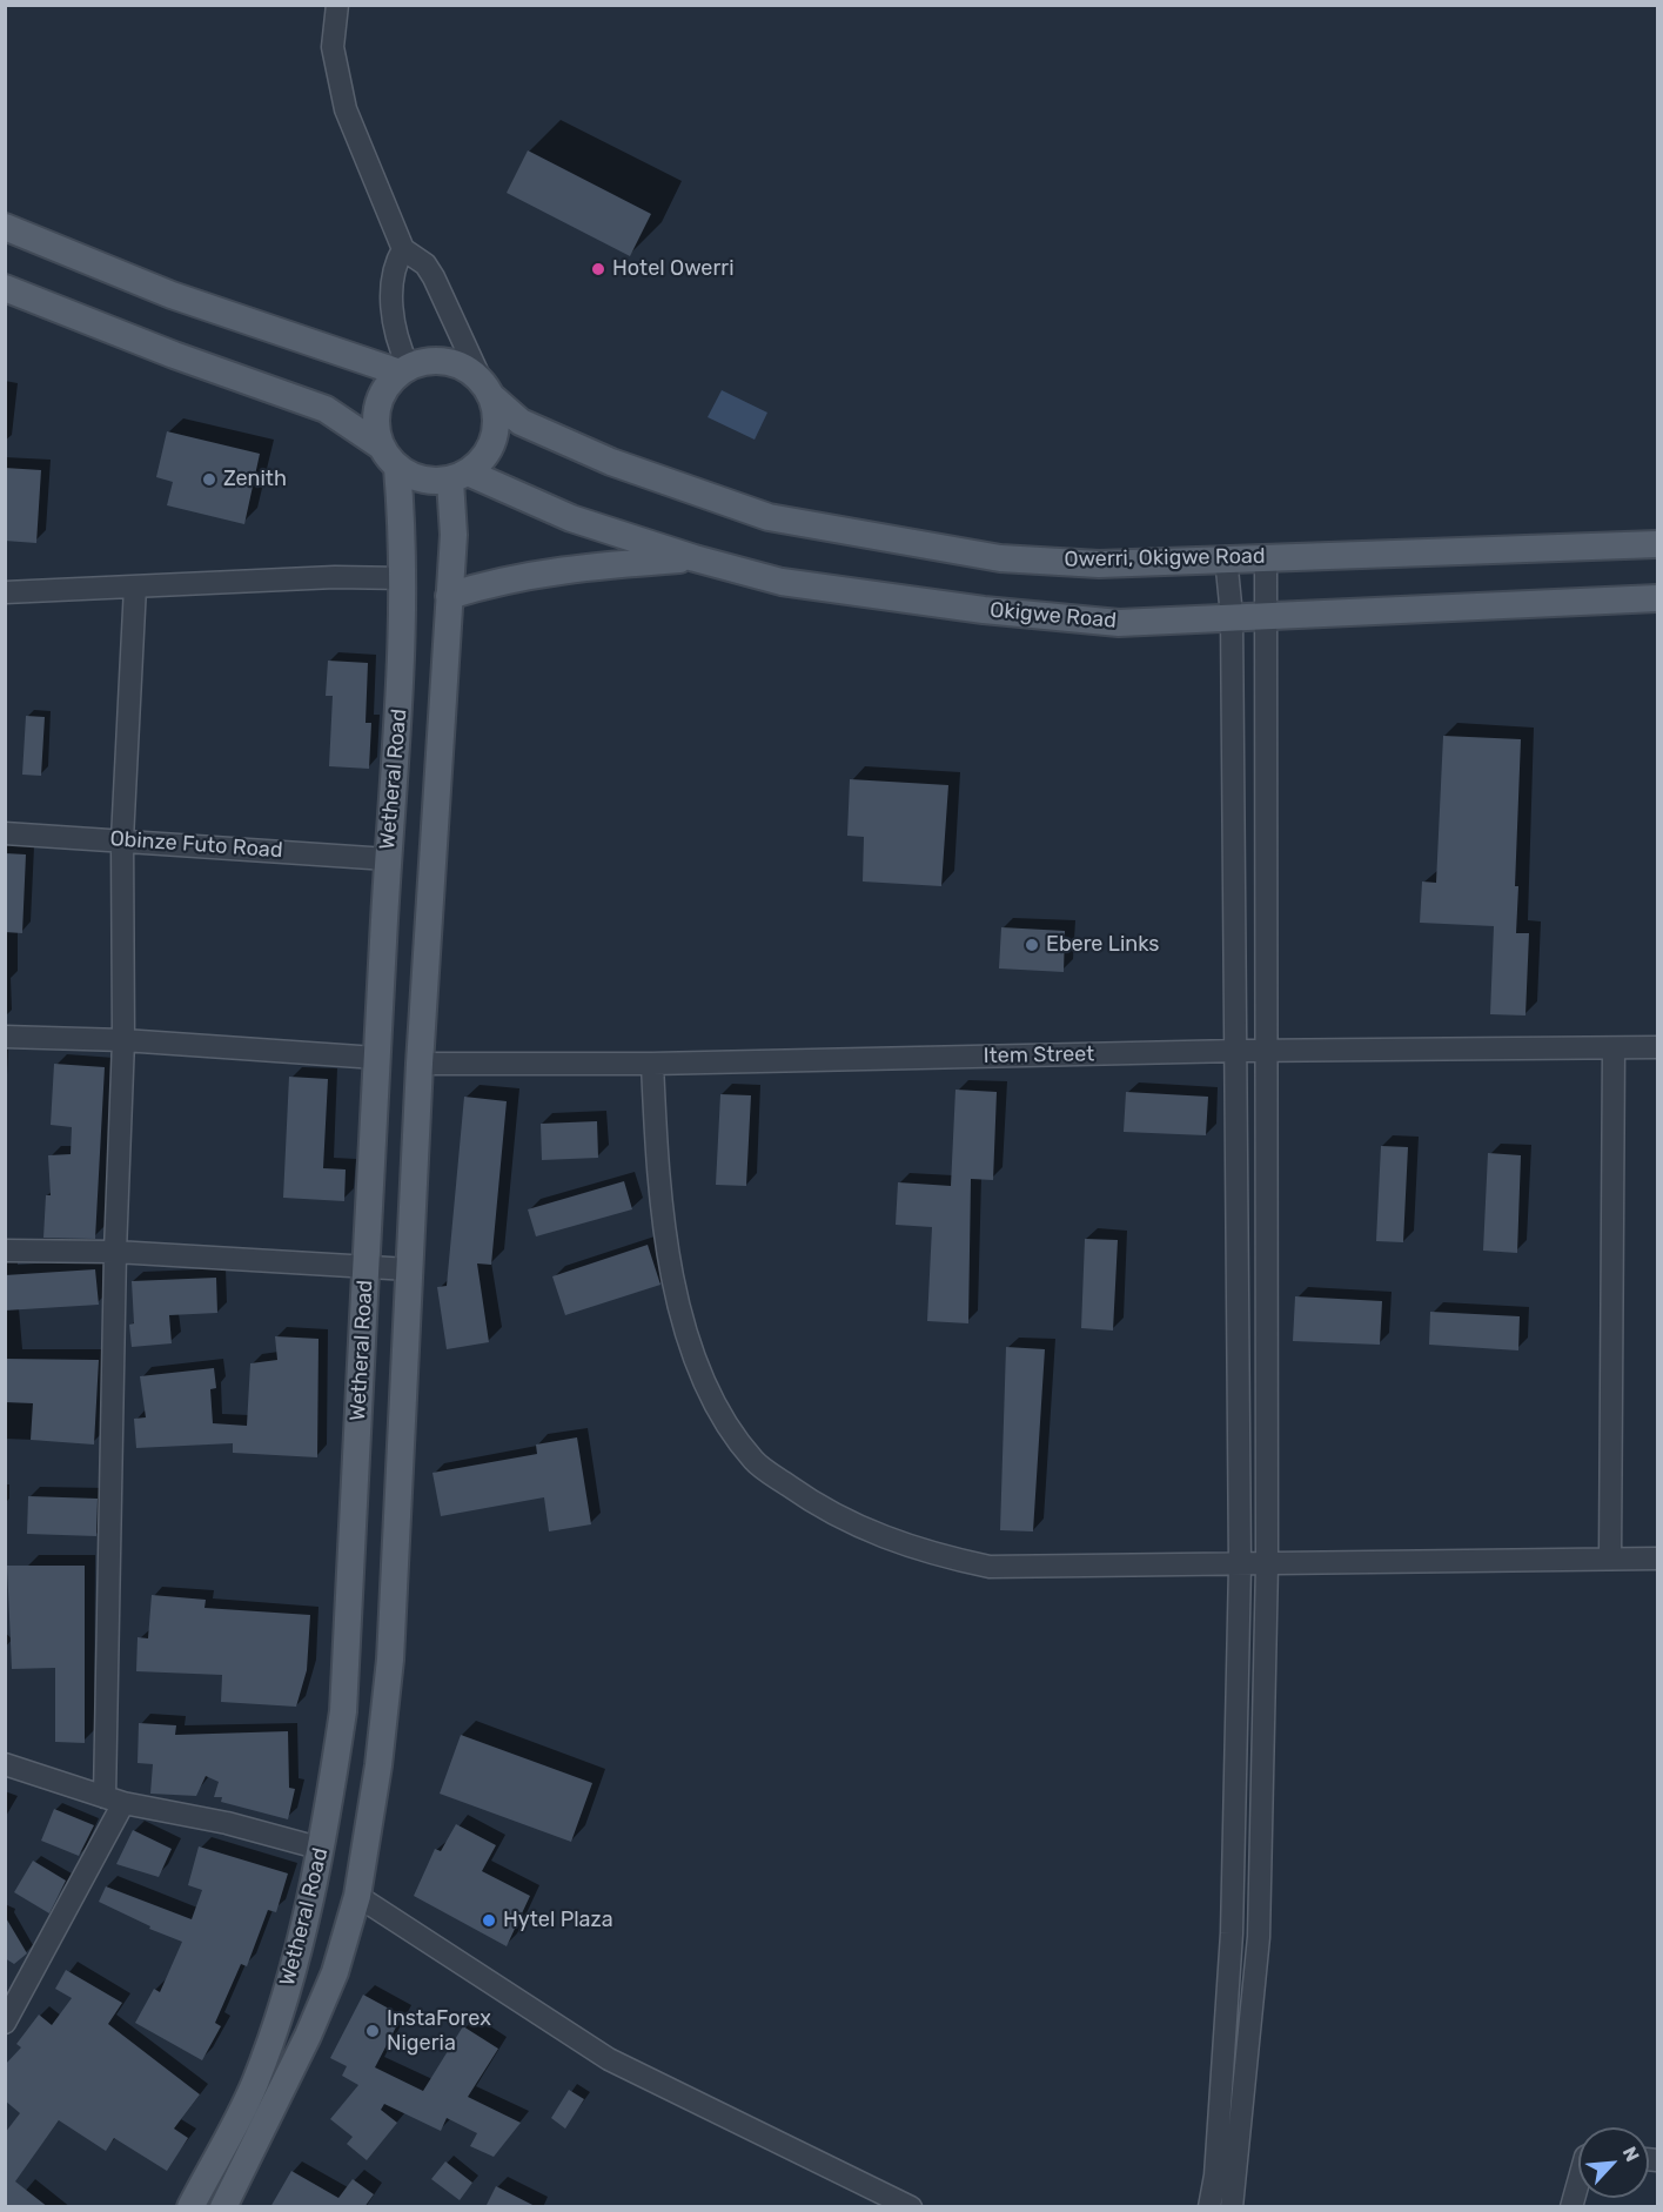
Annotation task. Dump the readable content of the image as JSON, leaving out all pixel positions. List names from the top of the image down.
{
  "streets": {
    "main road": ["Owerri, Okigwe Road", "Okigwe Road", "Wetheral Road"],
    "street": ["Obinze Futo Road", "Item Street"]
  },
  "crossings": [
    ["Owerri, Okigwe Road", "Okigwe Road"],
    ["Owerri, Okigwe Road", "Wetheral Road"],
    ["Okigwe Road", "Wetheral Road"],
    ["Wetheral Road", "Obinze Futo Road"],
    ["Wetheral Road", "Item Street"]
  ],
  "places": [
    "Hotel Owerri",
    "Zenith",
    "Ebere Links",
    "Hytel Plaza",
    "InstaForex Nigeria"
  ],
  "north": "top right"
}
